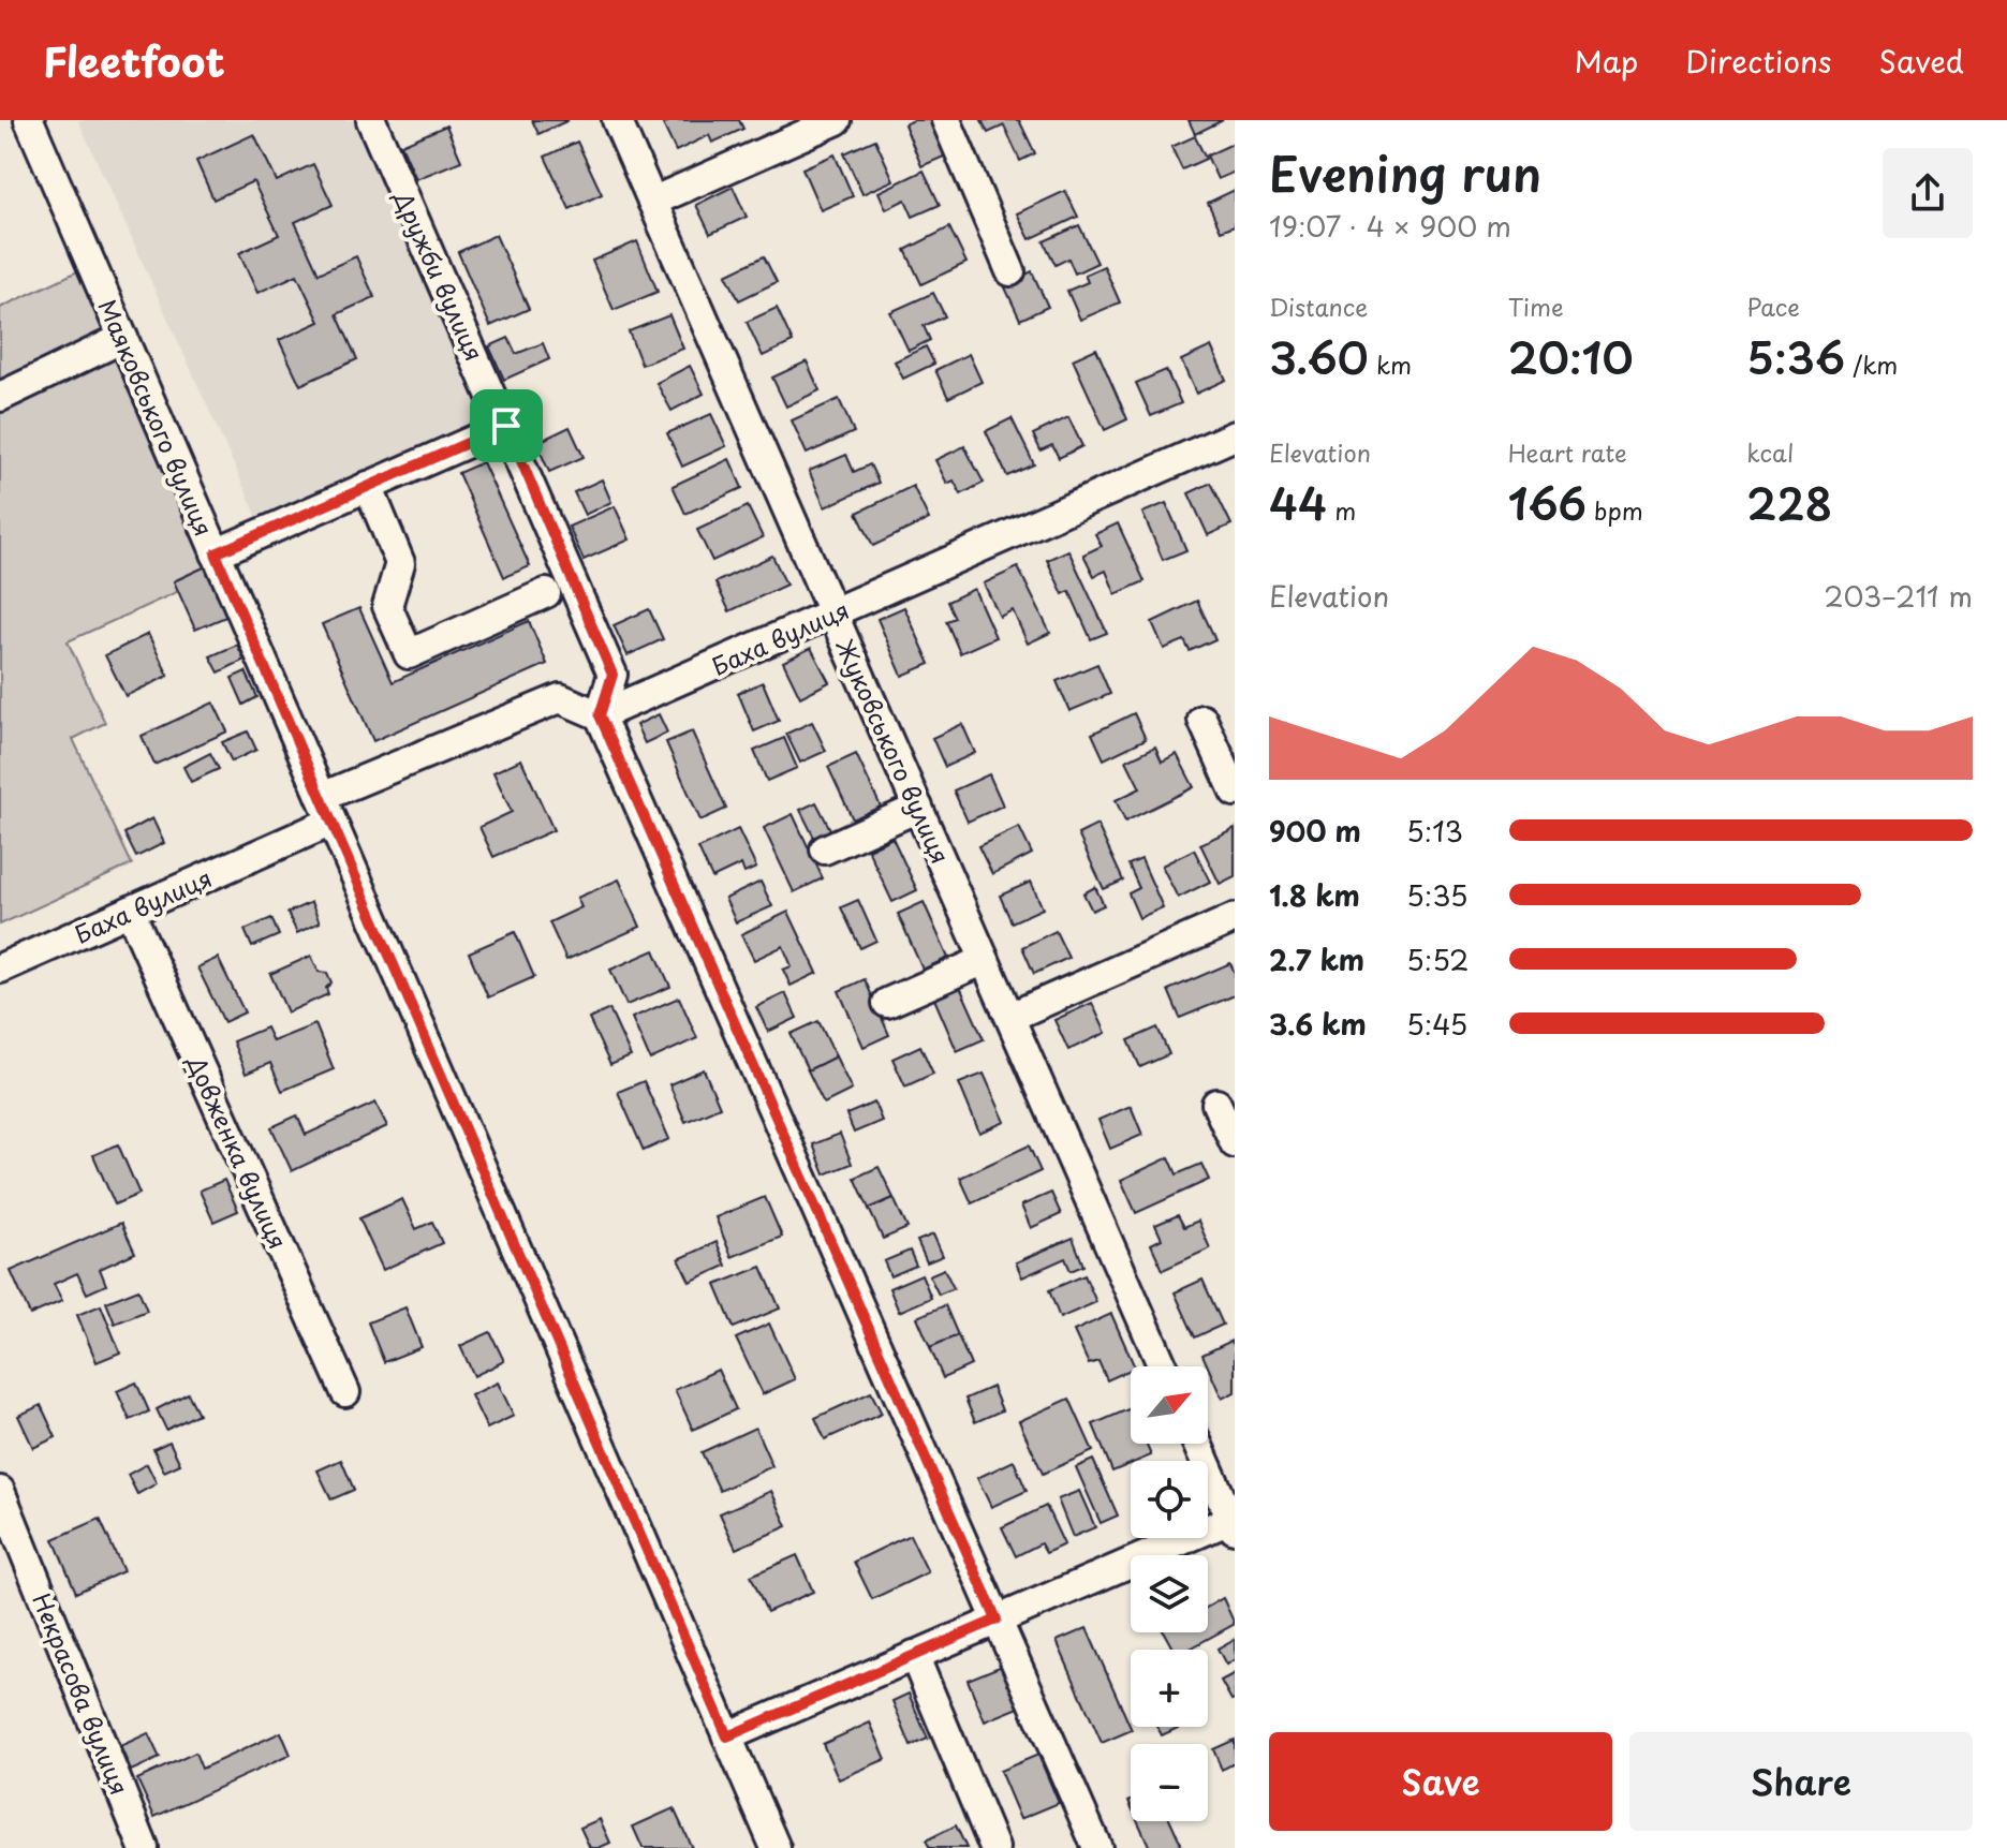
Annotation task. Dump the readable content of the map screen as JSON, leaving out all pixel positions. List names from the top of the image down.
{
  "streets": {
    "street": [
      "Дружби вулиця",
      "Маяковського вулиця",
      "Баха вулиця",
      "Жуковського вулиця",
      "Довженка вулиця",
      "Некрасова вулиця"
    ]
  },
  "crossings": [
    ["Дружби вулиця", "Баха вулиця"],
    ["Маяковського вулиця", "Баха вулиця"],
    ["Баха вулиця", "Жуковського вулиця"],
    ["Баха вулиця", "Довженка вулиця"]
  ],
  "north": "top right",
  "page": {
    "header": "Fleetfoot",
    "nav": ["Map", "Directions", "Saved"],
    "heading": ["Evening run", "19:07 · 4 × 900 m"],
    "stats": [
      ["Distance", "3.60 km"],
      ["Time", "20:10"],
      ["Pace", "5:36 /km"],
      ["Elevation", "44 m"],
      ["Heart rate", "166 bpm"],
      ["kcal", "228"]
    ],
    "chart": ["Elevation", "203–211 m"],
    "list": [
      {
        "name": "900 m",
        "note": "5:13"
      },
      {
        "name": "1.8 km",
        "note": "5:35"
      },
      {
        "name": "2.7 km",
        "note": "5:52"
      },
      {
        "name": "3.6 km",
        "note": "5:45"
      }
    ],
    "map_buttons": ["+", "−"],
    "buttons": ["Save", "Share"]
  }
}
